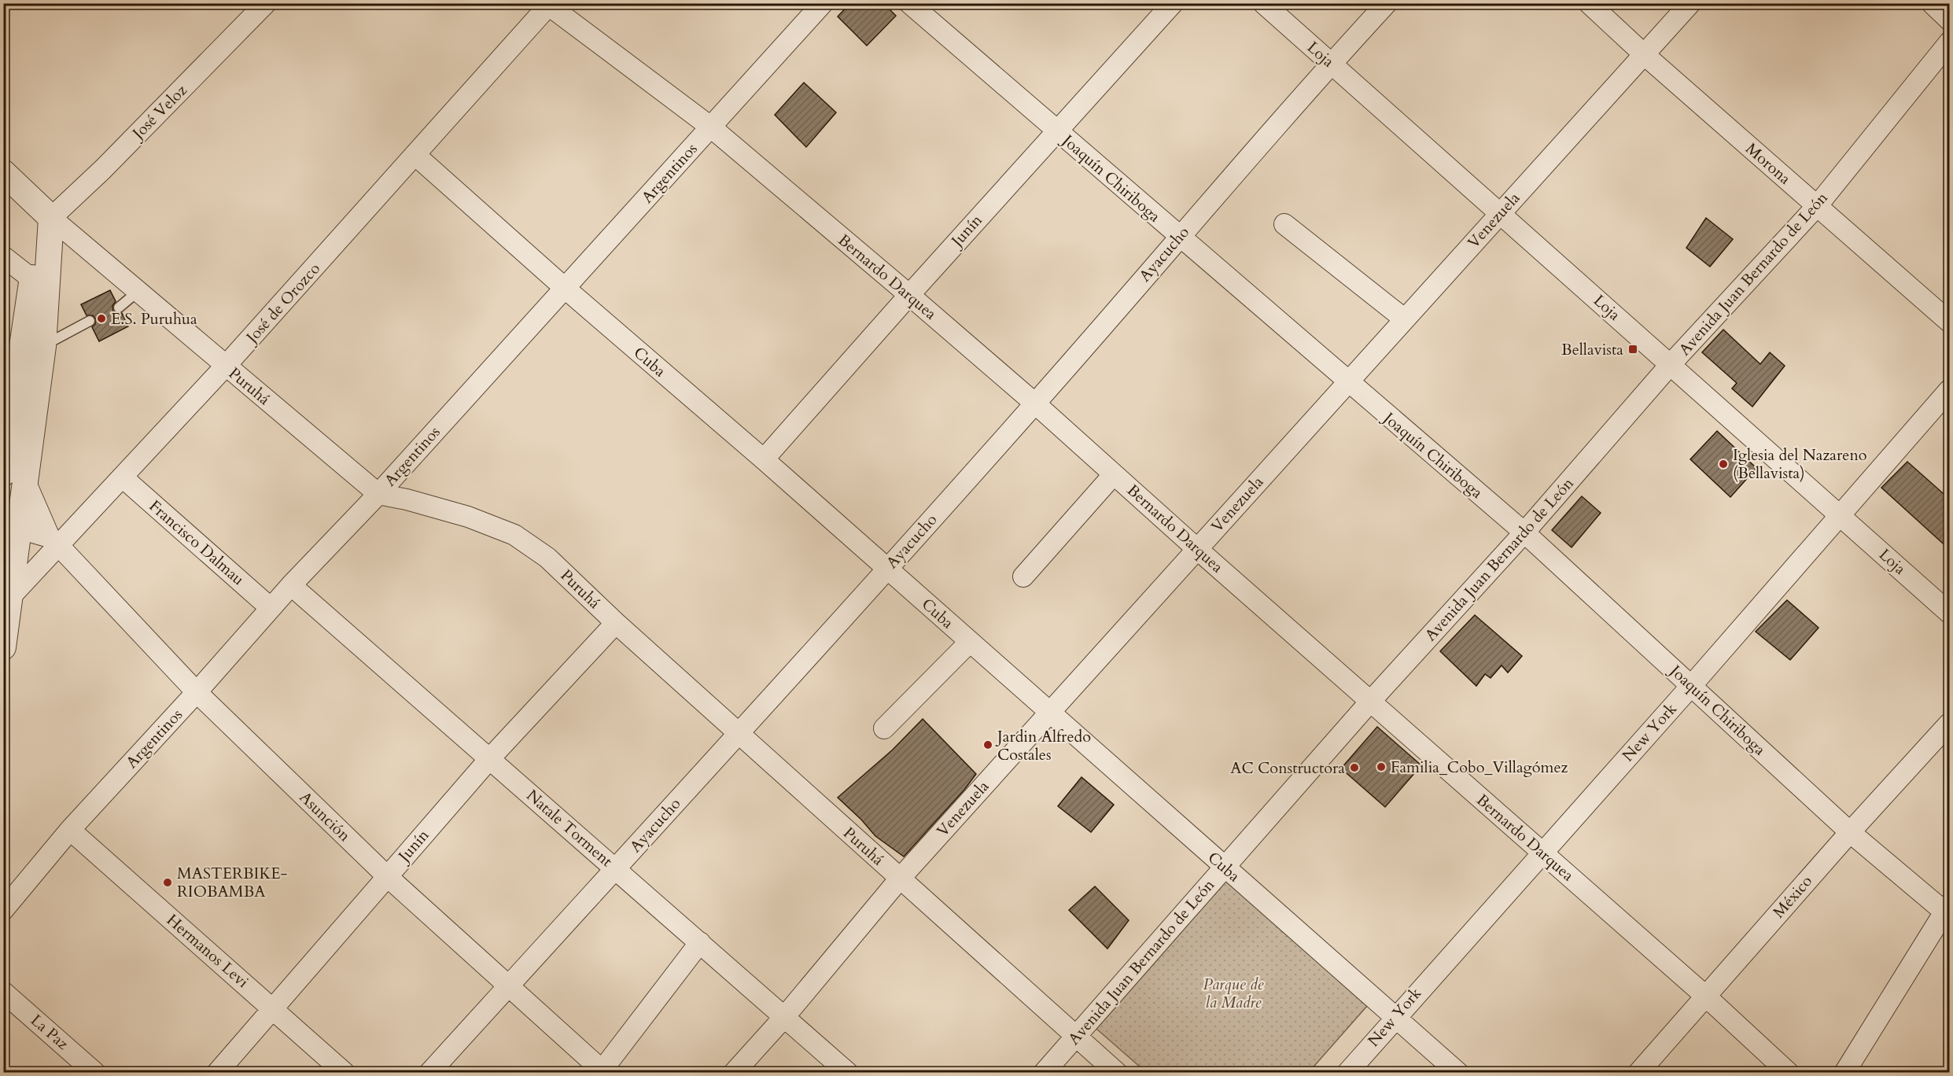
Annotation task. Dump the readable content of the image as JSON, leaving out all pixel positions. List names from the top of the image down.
{
  "streets": {
    "street": [
      "Loja",
      "José Veloz",
      "Morona",
      "Argentinos",
      "Joaquín Chiriboga",
      "Venezuela",
      "Junín",
      "Ayacucho",
      "Avenida Juan Bernardo de León",
      "Bernardo Darquea",
      "José de Orozco",
      "Cuba",
      "Puruhá",
      "Francisco Dalmau",
      "New York",
      "Asunción",
      "Natale Torment",
      "México",
      "Hermanos Levi",
      "La Paz"
    ]
  },
  "crossings": [
    ["Loja", "Venezuela"],
    ["Loja", "Ayacucho"],
    ["Loja", "Avenida Juan Bernardo de León"],
    ["Loja", "New York"],
    ["José Veloz", "Puruhá"],
    ["Morona", "Venezuela"],
    ["Morona", "Avenida Juan Bernardo de León"],
    ["Argentinos", "Bernardo Darquea"],
    ["Argentinos", "Cuba"],
    ["Argentinos", "Puruhá"],
    ["Argentinos", "Francisco Dalmau"],
    ["Argentinos", "Asunción"],
    ["Argentinos", "Natale Torment"],
    ["Argentinos", "Hermanos Levi"],
    ["Joaquín Chiriboga", "Venezuela"],
    ["Joaquín Chiriboga", "Junín"],
    ["Joaquín Chiriboga", "Ayacucho"],
    ["Joaquín Chiriboga", "Avenida Juan Bernardo de León"],
    ["Joaquín Chiriboga", "New York"],
    ["Joaquín Chiriboga", "México"],
    ["Venezuela", "Bernardo Darquea"],
    ["Venezuela", "Cuba"],
    ["Venezuela", "Puruhá"],
    ["Venezuela", "Natale Torment"],
    ["Junín", "Bernardo Darquea"],
    ["Junín", "Cuba"],
    ["Junín", "Puruhá"],
    ["Junín", "Asunción"],
    ["Junín", "Natale Torment"],
    ["Junín", "Hermanos Levi"],
    ["Ayacucho", "Bernardo Darquea"],
    ["Ayacucho", "Cuba"],
    ["Ayacucho", "Puruhá"],
    ["Ayacucho", "Asunción"],
    ["Ayacucho", "Natale Torment"],
    ["Avenida Juan Bernardo de León", "Bernardo Darquea"],
    ["Avenida Juan Bernardo de León", "Cuba"],
    ["Avenida Juan Bernardo de León", "Puruhá"],
    ["Bernardo Darquea", "José de Orozco"],
    ["Bernardo Darquea", "New York"],
    ["Bernardo Darquea", "México"],
    ["José de Orozco", "Cuba"],
    ["José de Orozco", "Puruhá"],
    ["José de Orozco", "Francisco Dalmau"],
    ["José de Orozco", "Asunción"],
    ["Cuba", "New York"]
  ],
  "parks": ["Parque de la Madre"],
  "places": {
    "other": [
      "E.S. Puruhua",
      "Iglesia del Nazareno (Bellavista)",
      "Jardin Alfredo Costales",
      "Familia_Cobo_Villagómez",
      "AC Constructora",
      "MASTERBIKE- RIOBAMBA"
    ],
    "transit": ["Bellavista"]
  }
}
